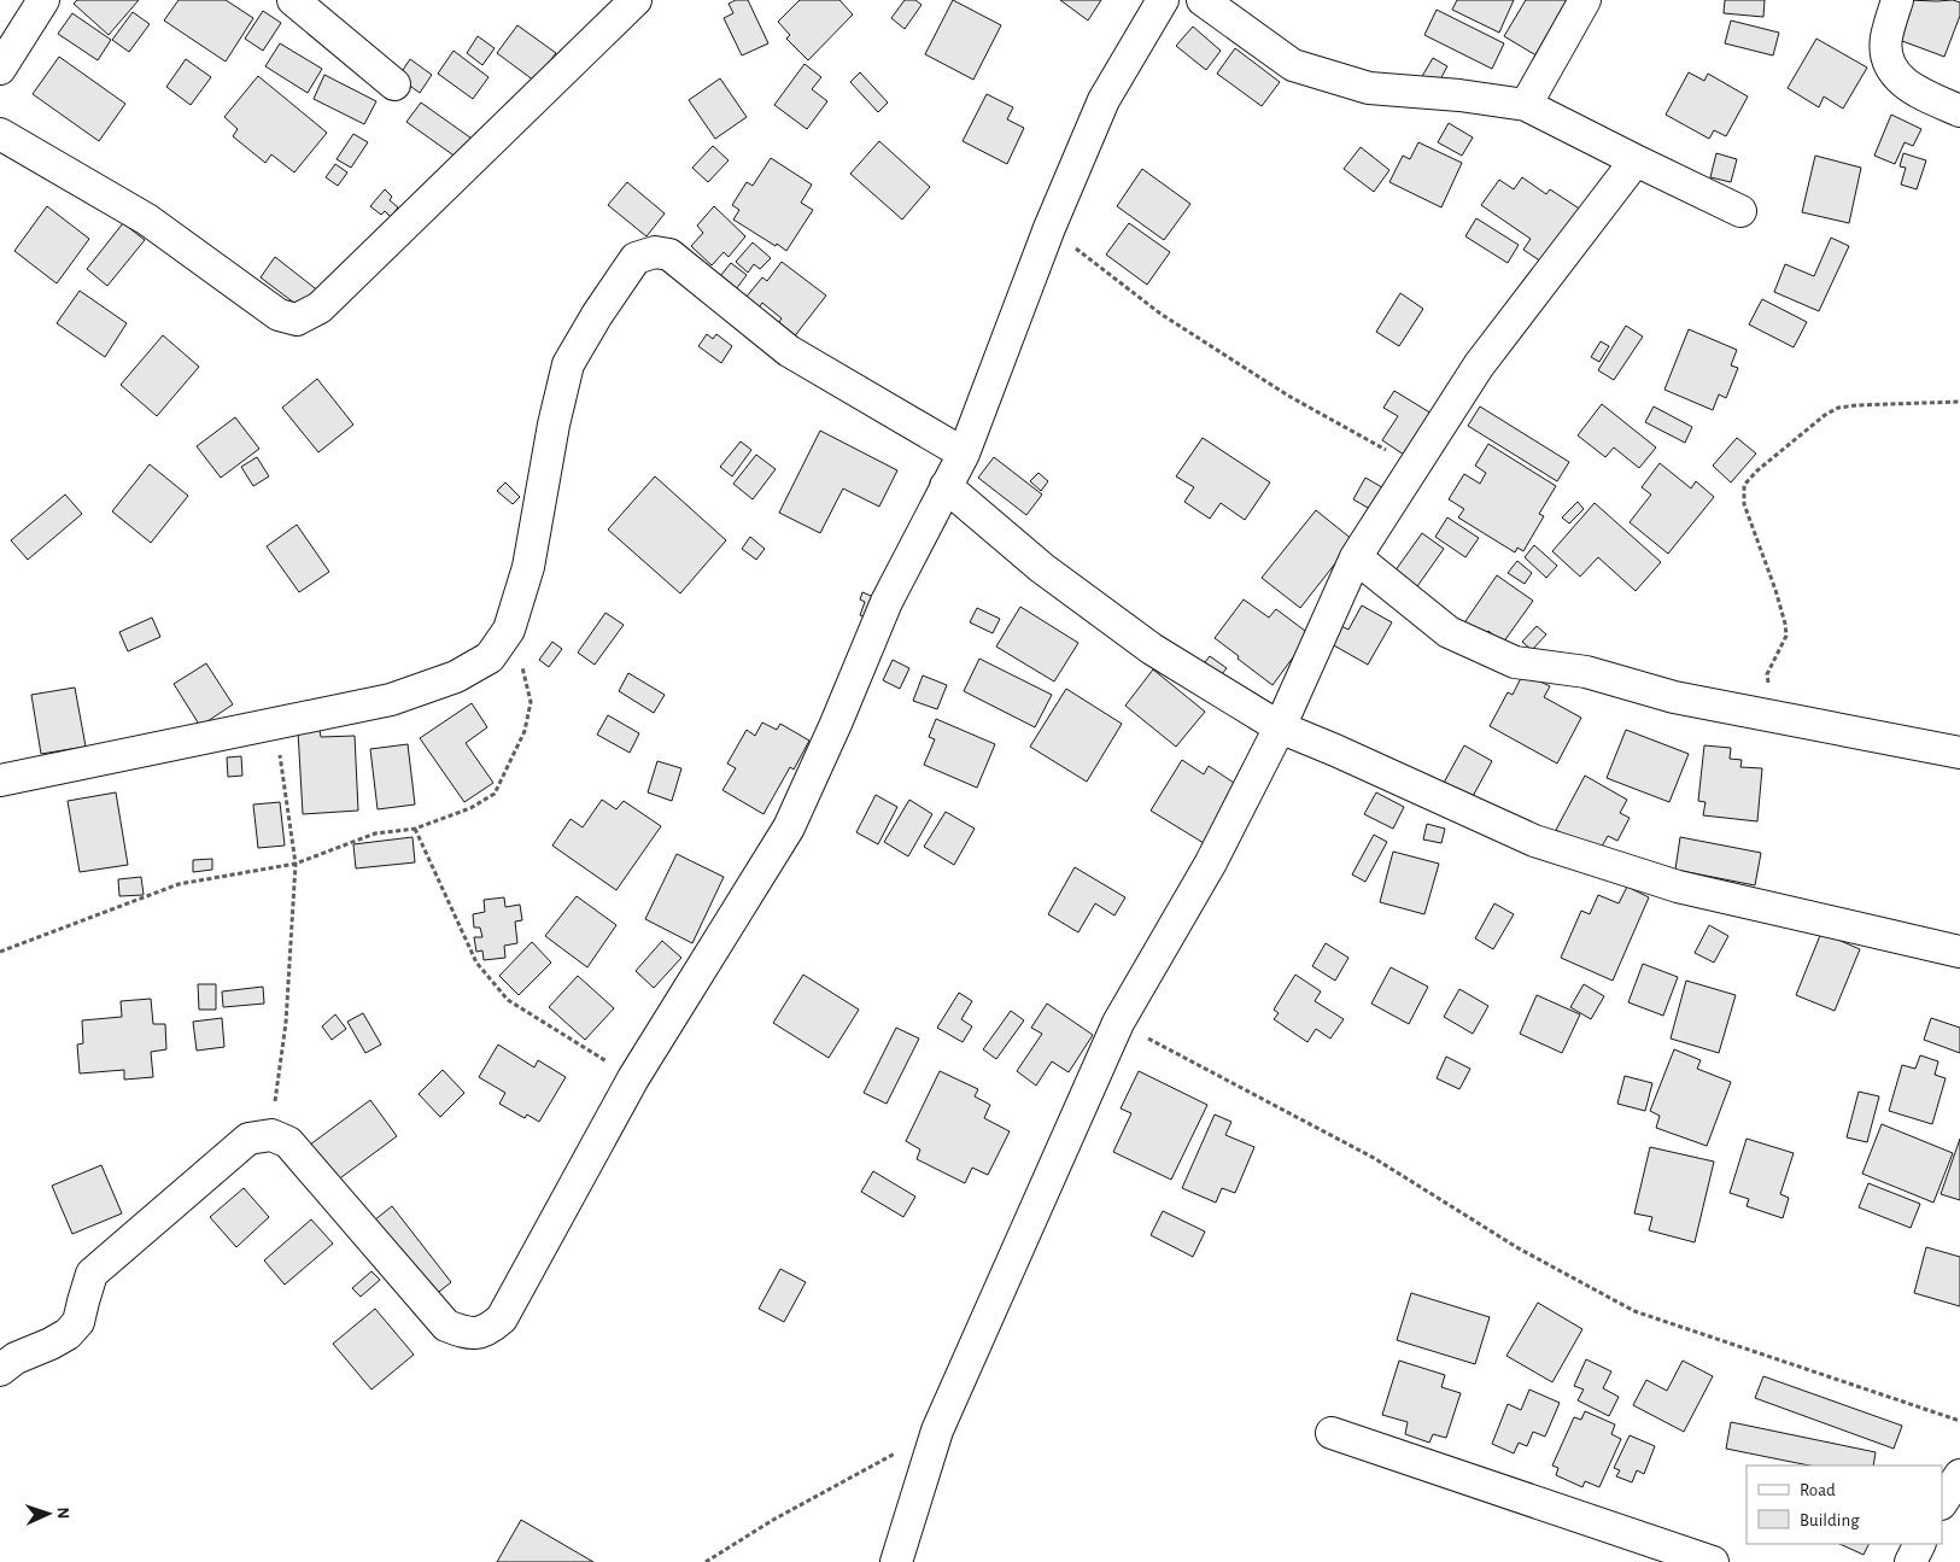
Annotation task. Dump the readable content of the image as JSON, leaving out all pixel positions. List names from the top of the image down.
{
  "legend": ["Road", "Building"],
  "north": "right"
}
